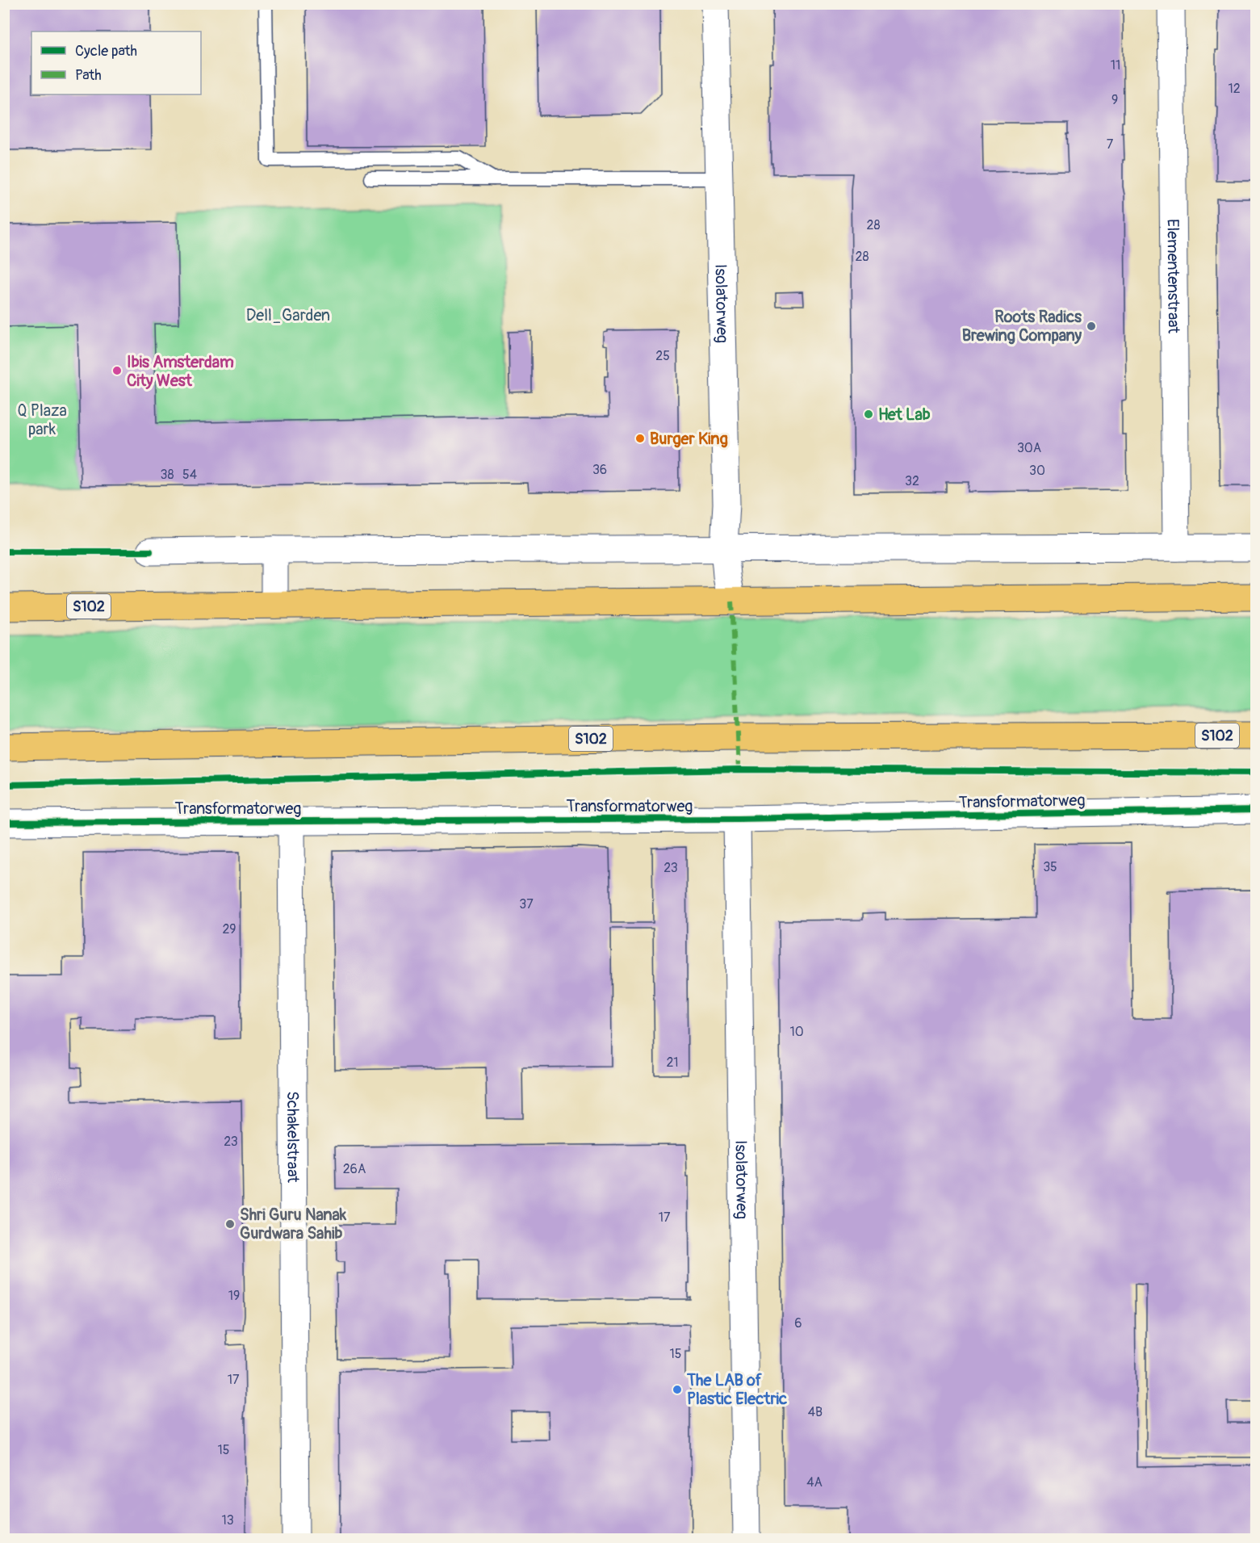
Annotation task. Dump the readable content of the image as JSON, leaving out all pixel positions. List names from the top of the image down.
{
  "streets": {
    "main road": ["S102"],
    "street": [
      "Elementenstraat",
      "Isolatorweg",
      "Transformatorweg",
      "Schakelstraat"
    ]
  },
  "crossings": [
    ["Isolatorweg", "S102"],
    ["Isolatorweg", "Transformatorweg"],
    ["Transformatorweg", "Schakelstraat"]
  ],
  "parks": ["Dell_Garden", "Q Plaza park"],
  "places": [
    "Roots Radics Brewing Company",
    "Ibis Amsterdam City West",
    "Het Lab",
    "Burger King",
    "Shri Guru Nanak Gurdwara Sahib",
    "The LAB of Plastic Electric"
  ],
  "house_numbers": [
    "11",
    "12",
    "9",
    "7",
    "28",
    "28",
    "25",
    "30A",
    "36",
    "30",
    "38",
    "54",
    "32",
    "35",
    "23",
    "37",
    "29",
    "10",
    "21",
    "23",
    "26A",
    "17",
    "19",
    "6",
    "15",
    "17",
    "4B",
    "15",
    "4A",
    "13"
  ],
  "legend": ["Cycle path", "Path"]
}
